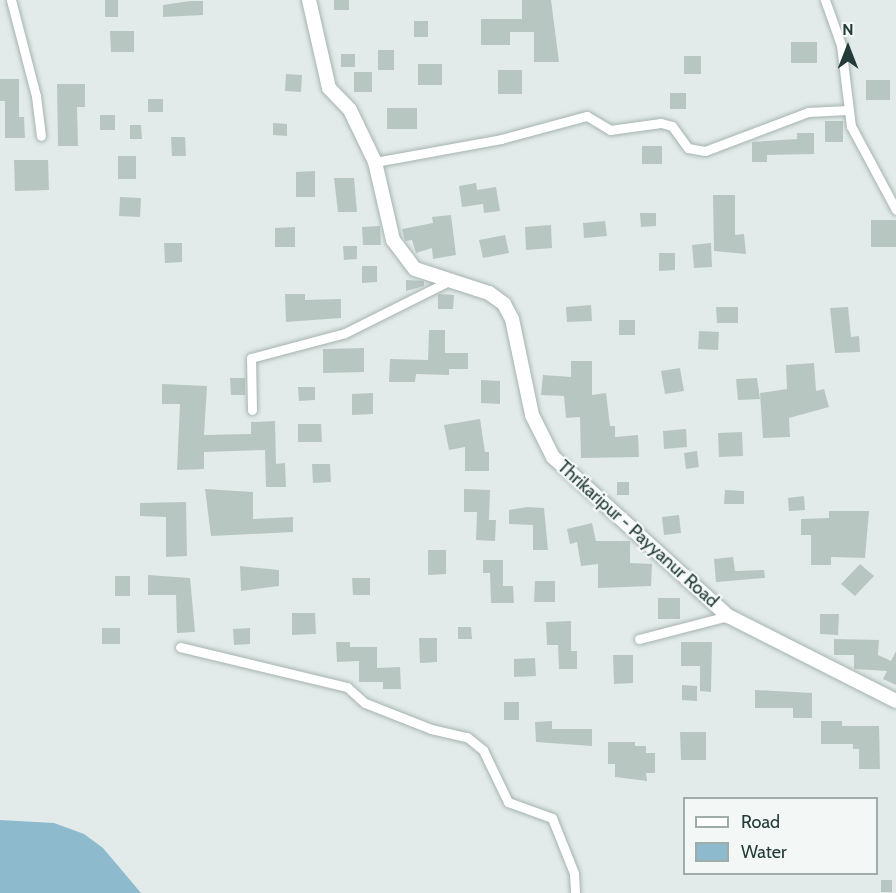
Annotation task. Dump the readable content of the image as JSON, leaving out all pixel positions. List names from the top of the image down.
{
  "streets": {
    "main road": ["Thrikaripur - Payyanur Road"]
  },
  "legend": ["Road", "Water"],
  "north": "top"
}
